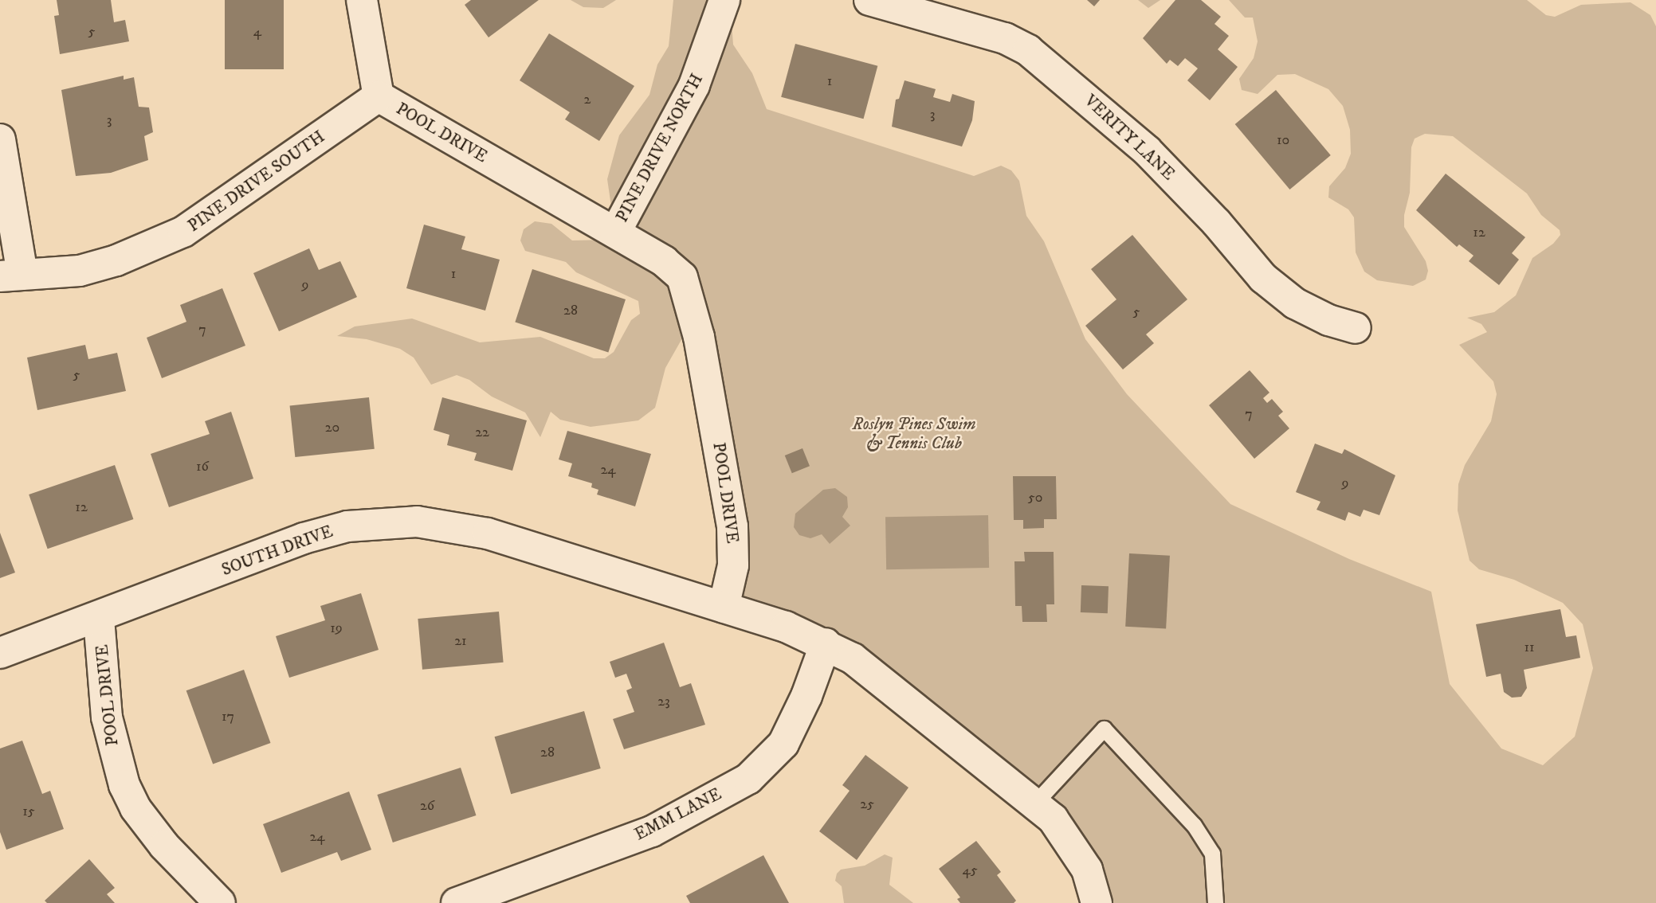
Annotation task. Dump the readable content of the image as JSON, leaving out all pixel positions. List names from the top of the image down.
{
  "streets": {
    "street": [
      "POOL DRIVE",
      "VERITY LANE",
      "PINE DRIVE NORTH",
      "PINE DRIVE SOUTH",
      "SOUTH DRIVE",
      "EMM LANE"
    ]
  },
  "crossings": [
    ["POOL DRIVE", "PINE DRIVE NORTH"],
    ["POOL DRIVE", "PINE DRIVE SOUTH"],
    ["POOL DRIVE", "SOUTH DRIVE"]
  ],
  "parks": ["Roslyn Pines Swim & Tennis Club"],
  "house_numbers": [
    "5",
    "4",
    "1",
    "2",
    "3",
    "3",
    "10",
    "12",
    "1",
    "9",
    "28",
    "5",
    "7",
    "5",
    "7",
    "20",
    "22",
    "16",
    "24",
    "9",
    "50",
    "12",
    "19",
    "21",
    "11",
    "23",
    "17",
    "28",
    "25",
    "26",
    "15",
    "24",
    "45"
  ]
}
